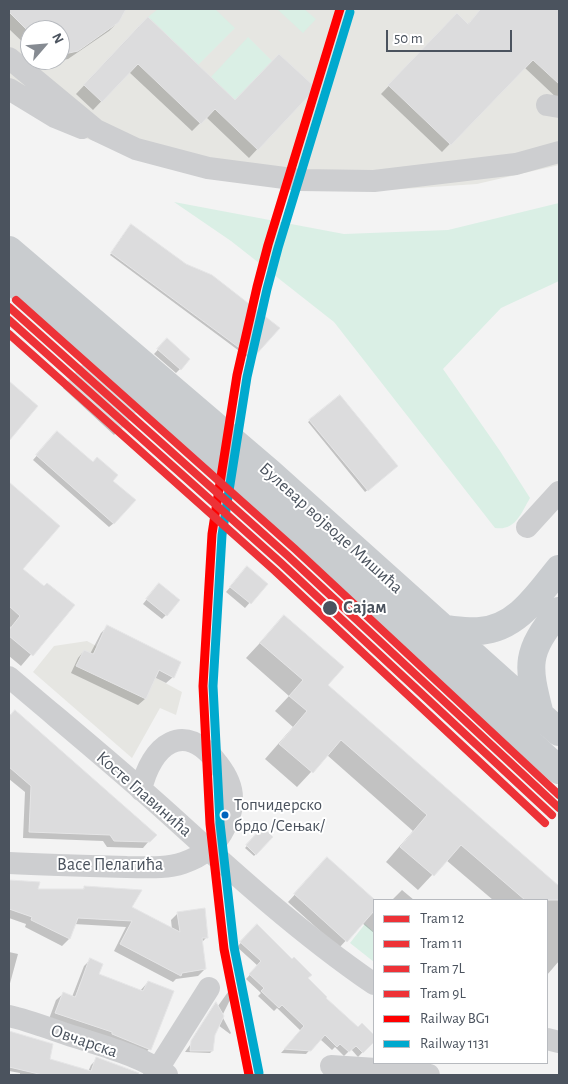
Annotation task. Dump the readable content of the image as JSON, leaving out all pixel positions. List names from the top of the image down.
{
  "streets": {
    "main road": ["Булевар војводе Мишића"],
    "street": ["Косте Главинића", "Васе Пелагића", "Овчарска"]
  },
  "crossings": [
    ["Косте Главинића", "Васе Пелагића"]
  ],
  "places": ["Сајам", "Топчидерско брдо /Сењак/"],
  "lines": [
    "rail line BG1",
    "rail line 1131",
    "tram line 7L",
    "tram line 12",
    "tram line 11",
    "tram line 9L"
  ],
  "legend": [
    "Tram 12",
    "Tram 11",
    "Tram 7L",
    "Tram 9L",
    "Railway BG1",
    "Railway 1131"
  ],
  "scale_bar": "50 m",
  "north": "top right"
}
